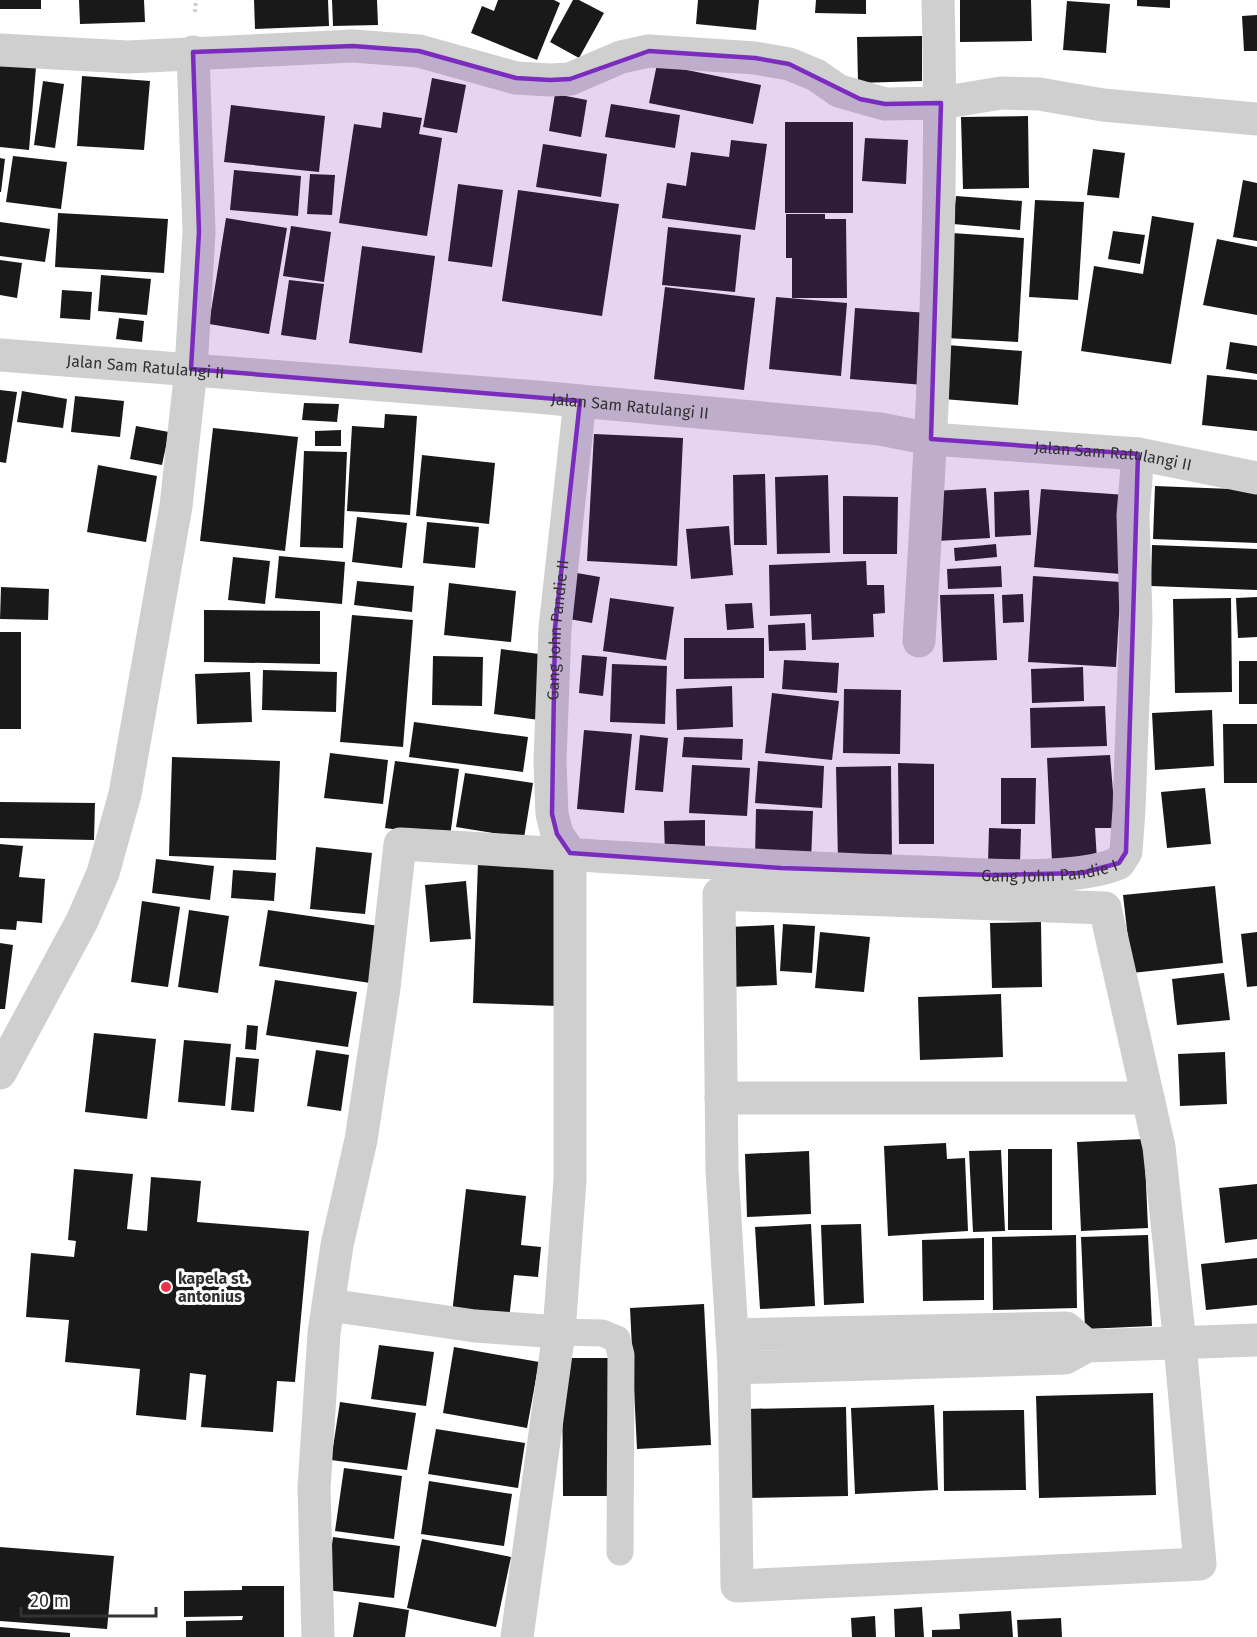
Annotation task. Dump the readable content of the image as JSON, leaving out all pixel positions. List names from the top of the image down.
{
  "streets": {
    "street": ["Jalan Sam Ratulangi II", "Gang John Pandie II", "Gang John Pandie I"]
  },
  "crossings": [
    ["Jalan Sam Ratulangi II", "Gang John Pandie II"],
    ["Jalan Sam Ratulangi II", "Gang John Pandie I"],
    ["Gang John Pandie II", "Gang John Pandie I"]
  ],
  "places": ["kapela st. antonius"],
  "scale_bar": "20 m"
}
